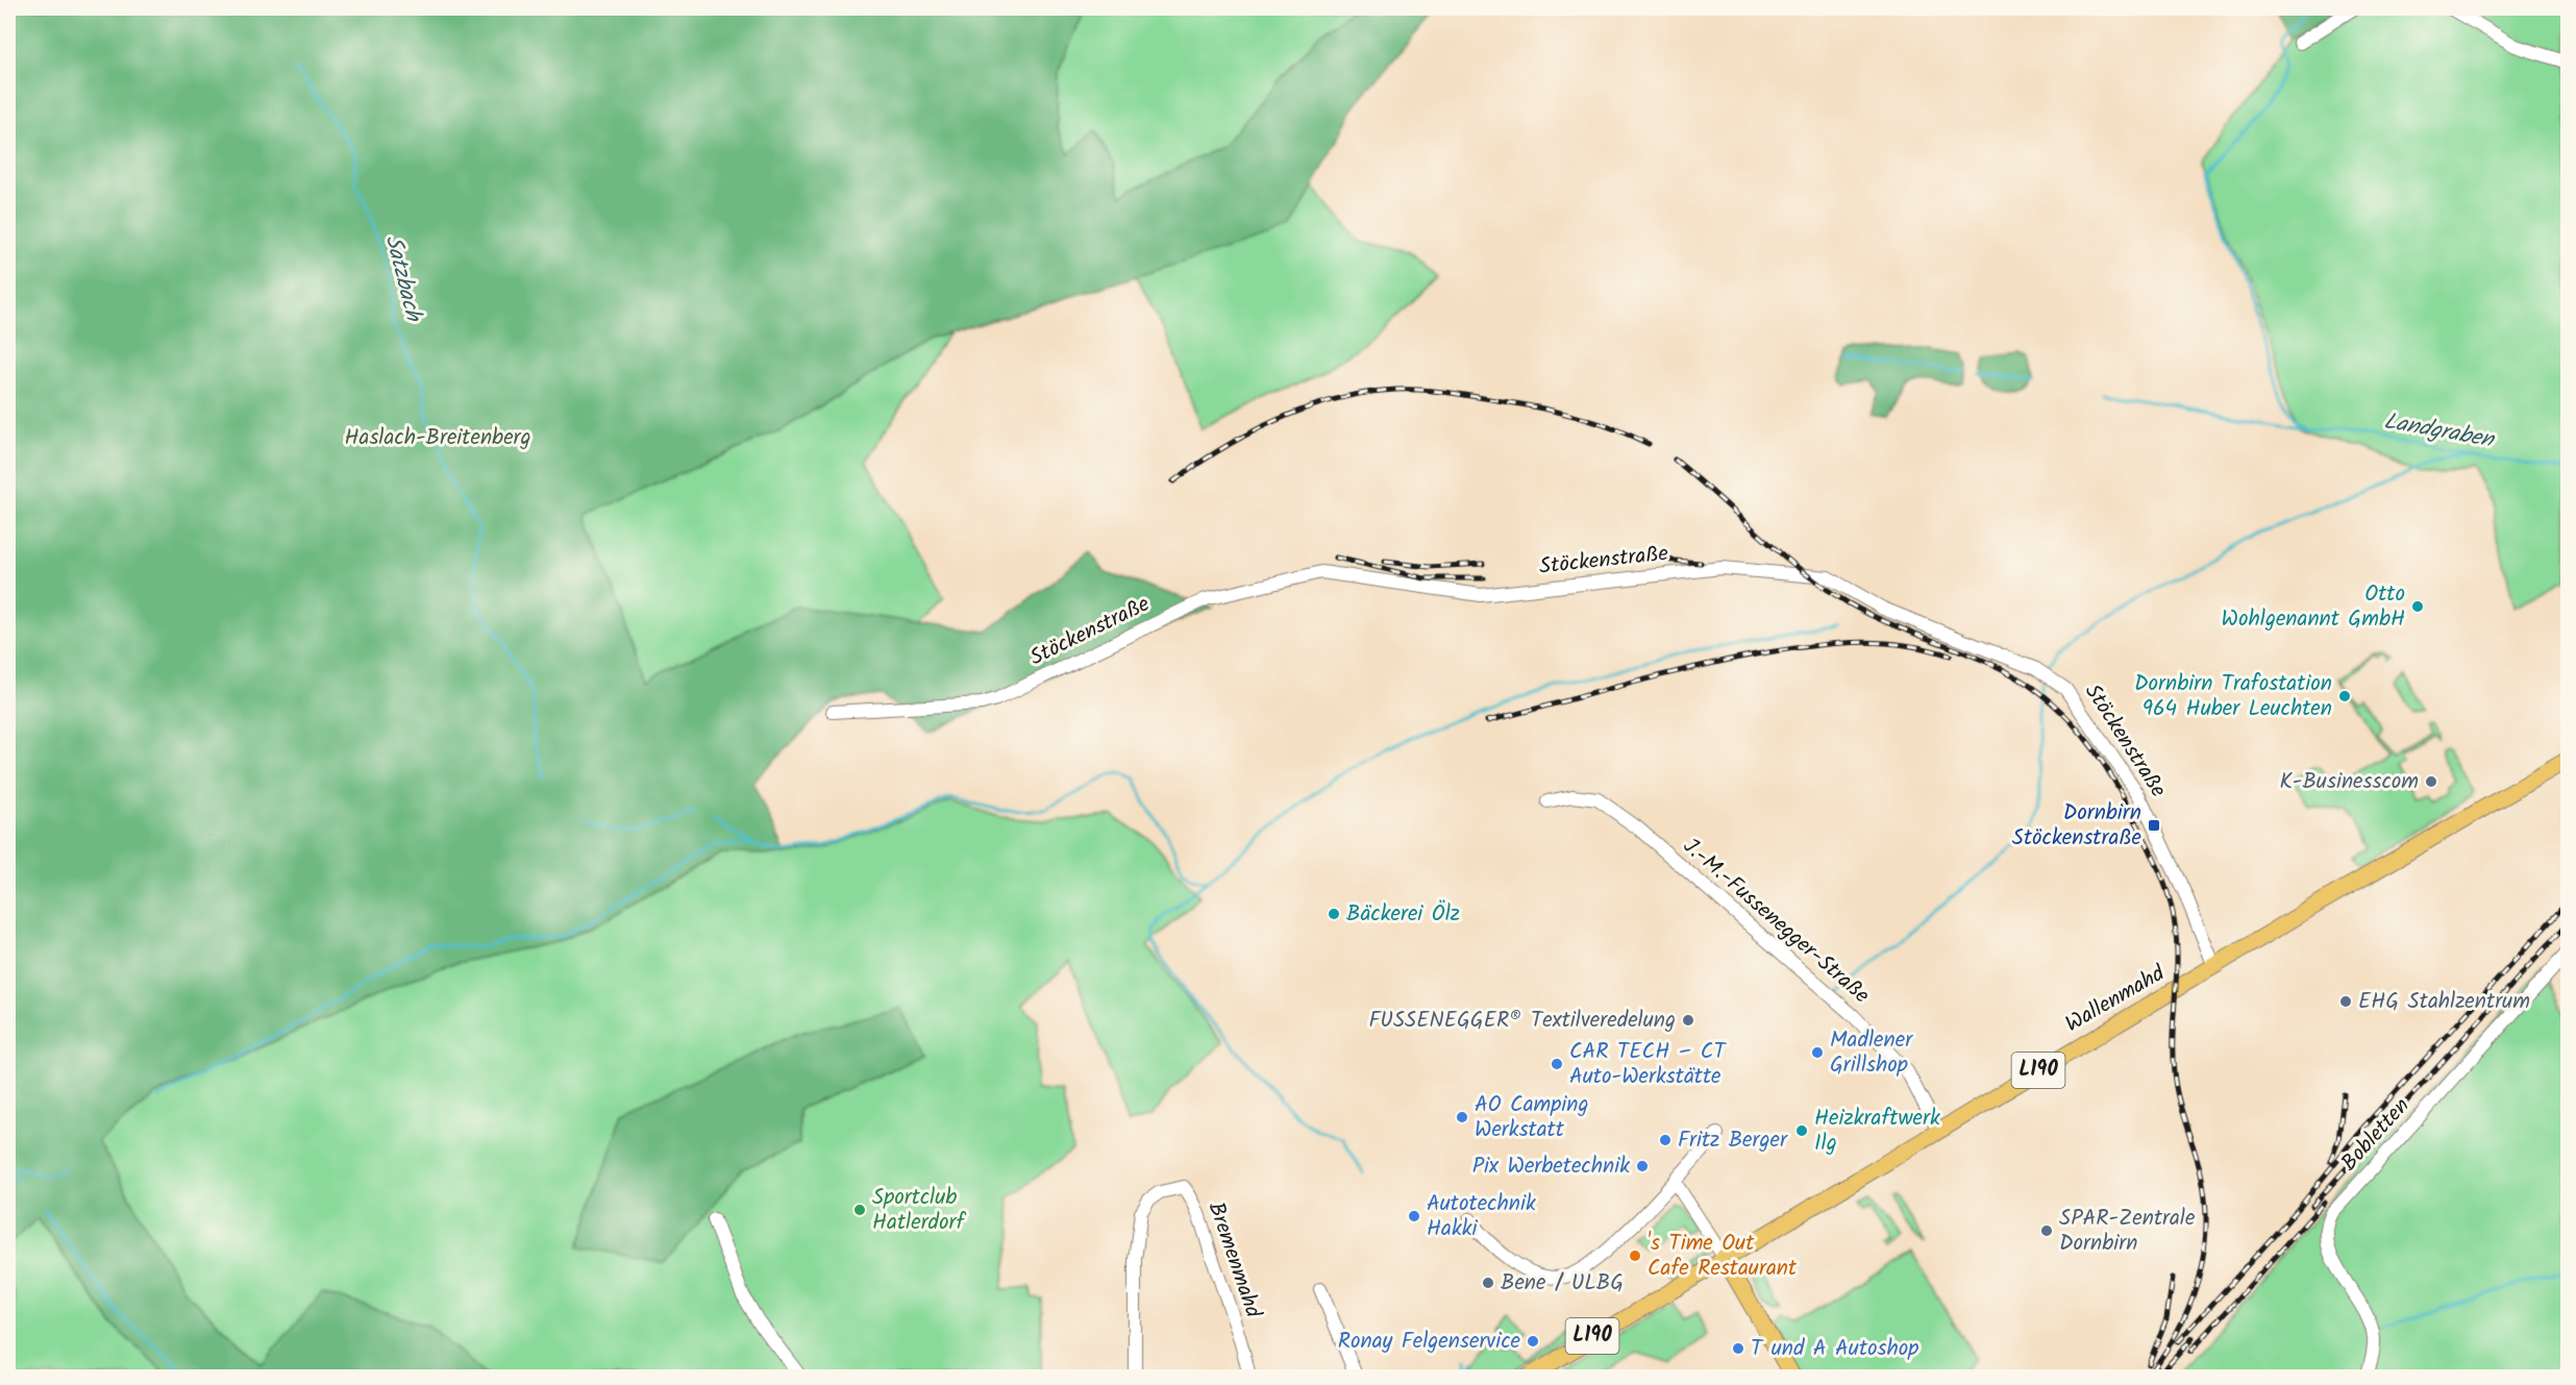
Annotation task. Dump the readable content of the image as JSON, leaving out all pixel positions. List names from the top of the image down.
{
  "streets": {
    "main road": ["Wallenmahd", "L190"],
    "street": [
      "Stöckenstraße",
      "J.-M.-Fussenegger-Straße",
      "Bobletten",
      "Bremenmahd"
    ]
  },
  "crossings": [
    ["Stöckenstraße", "Wallenmahd"],
    ["J.-M.-Fussenegger-Straße", "Wallenmahd"]
  ],
  "water": ["Satzbach", "Landgraben"],
  "parks": ["Haslach-Breitenberg"],
  "places": {
    "other": [
      "Otto Wohlgenannt GmbH",
      "Dornbirn Trafostation 964 Huber Leuchten",
      "K-Businesscom",
      "Bäckerei Ölz",
      "EHG Stahlzentrum",
      "FUSSENEGGER® Textilveredelung",
      "Madlener Grillshop",
      "CAR TECH – CT Auto-Werkstätte",
      "AO Camping Werkstatt",
      "Heizkraftwerk Ilg",
      "Fritz Berger",
      "Pix Werbetechnik",
      "Sportclub Hatlerdorf",
      "Autotechnik Hakki",
      "SPAR-Zentrale Dornbirn",
      "'s Time Out Cafe Restaurant",
      "Bene / ULBG",
      "Ronay Felgenservice",
      "T und A Autoshop"
    ],
    "transit": ["Dornbirn Stöckenstraße"]
  }
}
